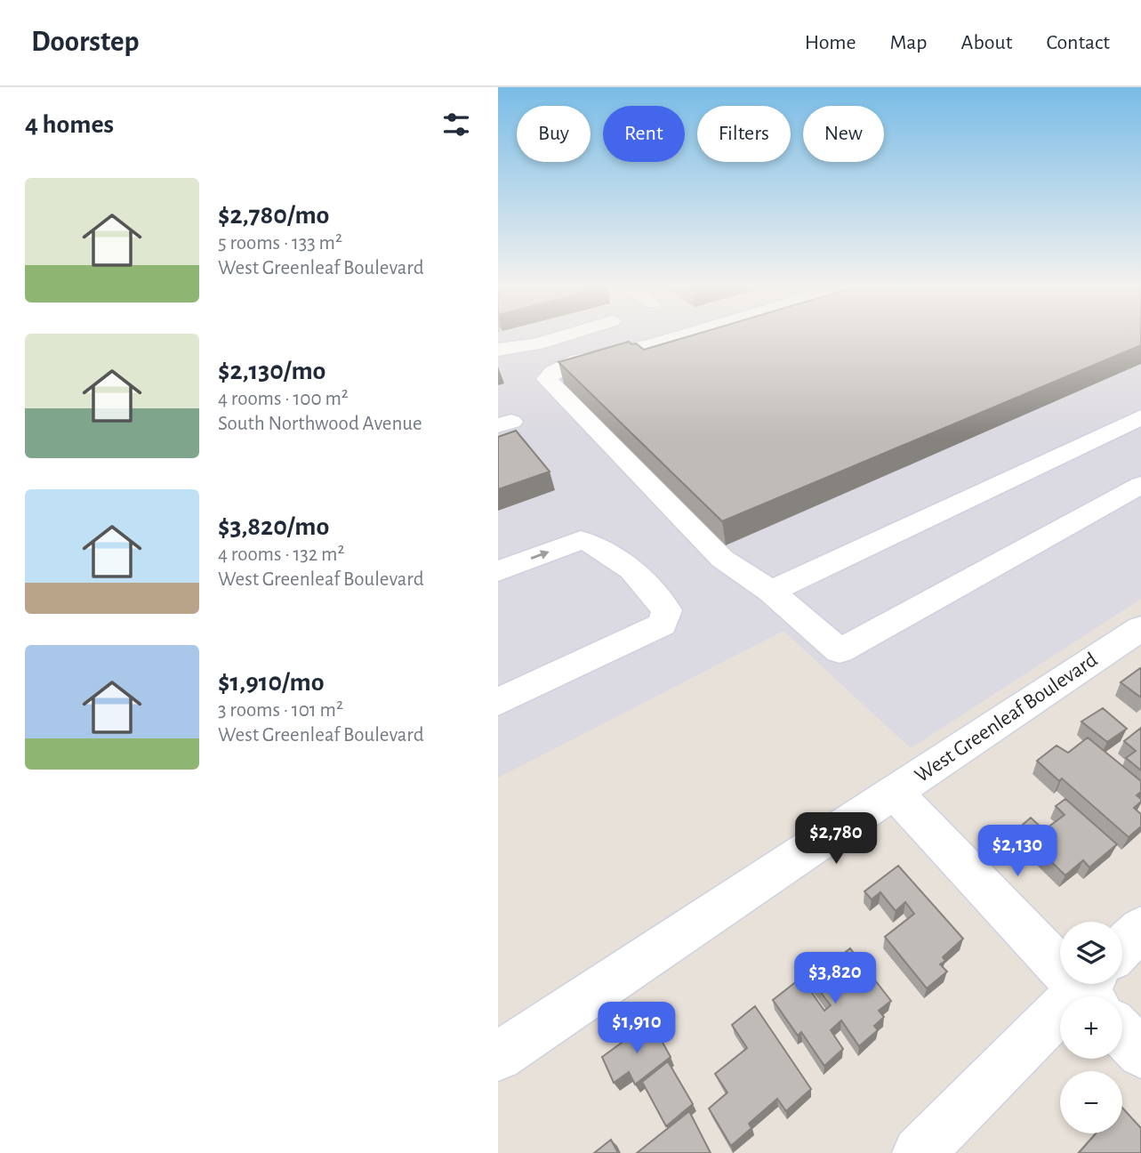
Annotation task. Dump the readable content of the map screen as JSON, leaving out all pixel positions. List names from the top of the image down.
{
  "streets": {
    "street": ["West Greenleaf Boulevard"]
  },
  "page": {
    "header": "Doorstep",
    "nav": [
      "Home",
      "Map",
      "About",
      "Contact"
    ],
    "heading": "4 homes",
    "chip": [
      "Buy",
      "Rent",
      "Filters",
      "New"
    ],
    "list": [
      {
        "name": "$2,780/mo",
        "note": "5 rooms · 133 m² · West Greenleaf Boulevard"
      },
      {
        "name": "$2,130/mo",
        "note": "4 rooms · 100 m² · South Northwood Avenue"
      },
      {
        "name": "$3,820/mo",
        "note": "4 rooms · 132 m² · West Greenleaf Boulevard"
      },
      {
        "name": "$1,910/mo",
        "note": "3 rooms · 101 m² · West Greenleaf Boulevard"
      }
    ],
    "price": [
      "$2,780",
      "$2,130",
      "$3,820",
      "$1,910"
    ],
    "map_buttons": ["+", "−"]
  }
}
